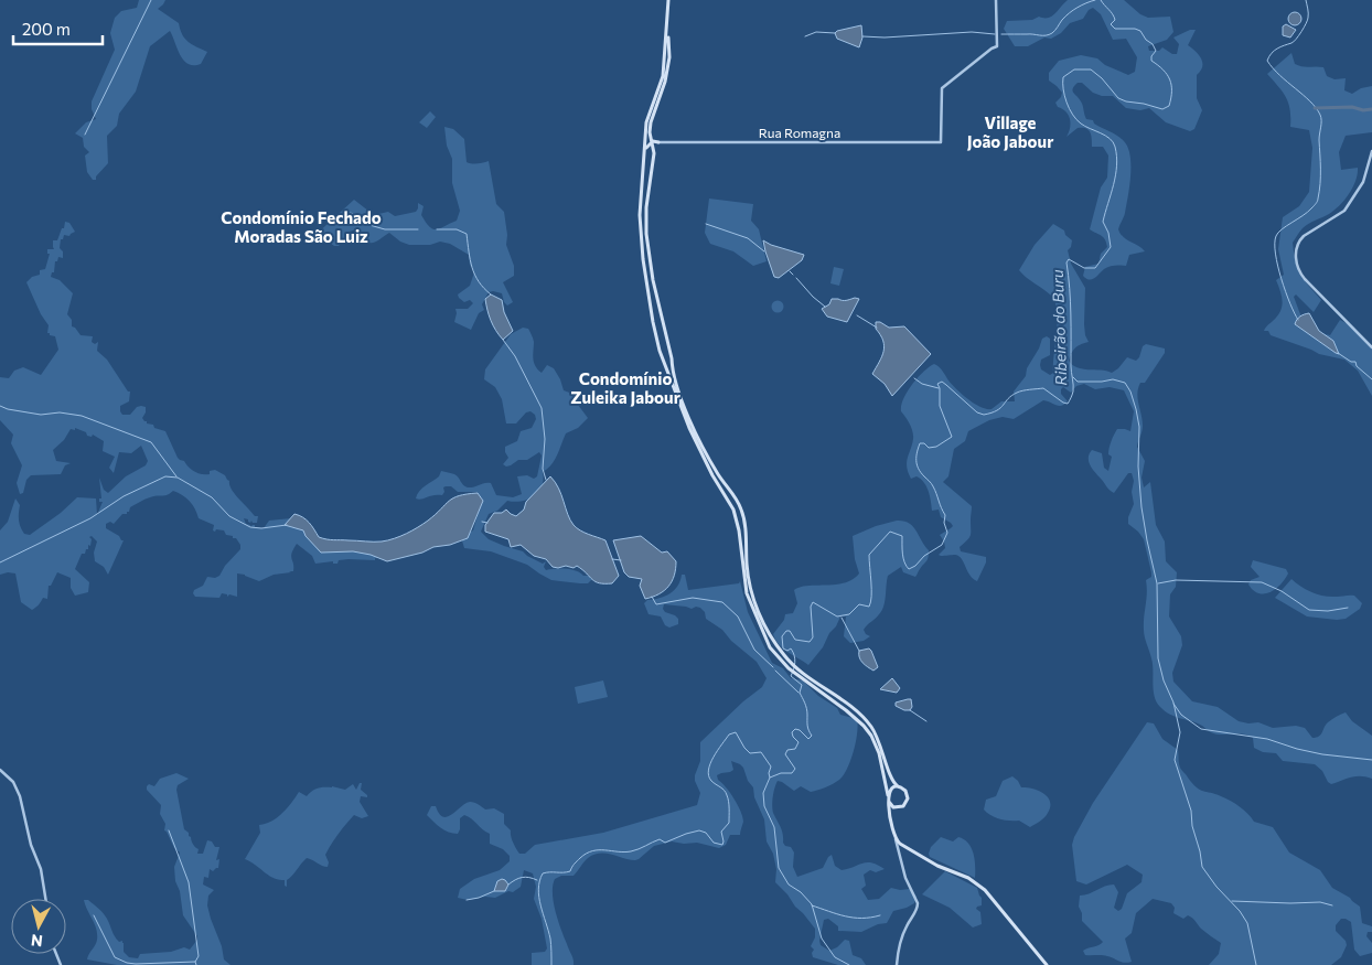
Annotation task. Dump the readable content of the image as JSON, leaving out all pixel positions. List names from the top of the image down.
{
  "streets": {
    "street": ["Rua Romagna"]
  },
  "districts": ["Village João Jabour", "Condomínio Fechado Moradas São Luiz", "Condomínio Zuleika Jabour"],
  "water": ["Ribeirão do Buru"],
  "scale_bar": "200 m",
  "north": "bottom"
}
